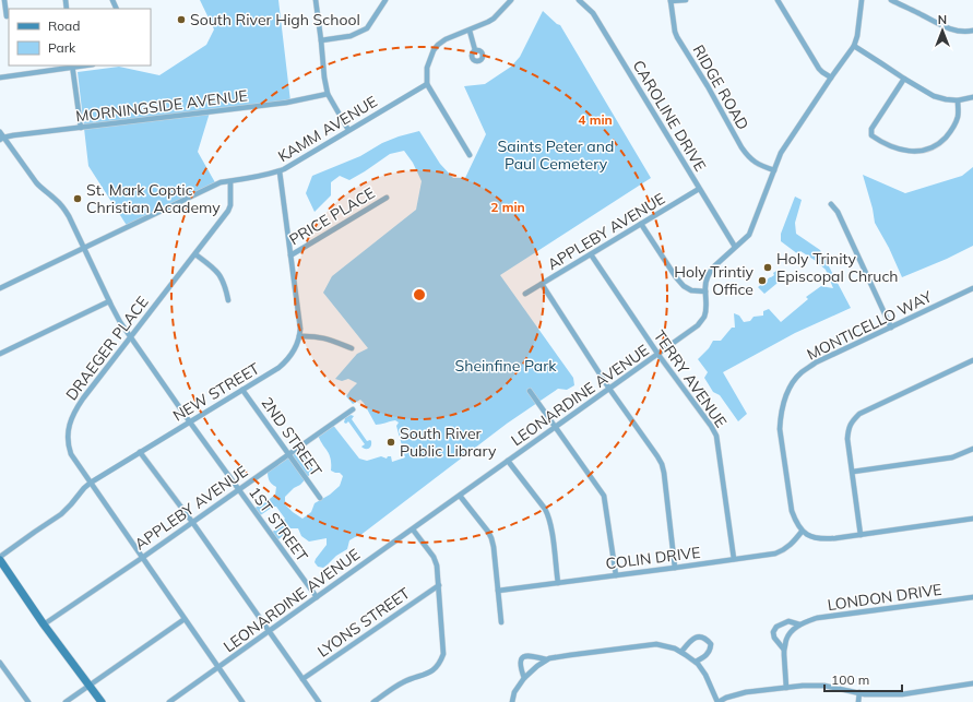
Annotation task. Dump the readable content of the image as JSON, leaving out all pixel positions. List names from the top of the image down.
{
  "streets": {
    "street": [
      "RIDGE ROAD",
      "MORNINGSIDE AVENUE",
      "CAROLINE DRIVE",
      "KAMM AVENUE",
      "PRICE PLACE",
      "APPLEBY AVENUE",
      "MONTICELLO WAY",
      "DRAEGER PLACE",
      "TERRY AVENUE",
      "NEW STREET",
      "LEONARDINE AVENUE",
      "2ND STREET",
      "1ST STREET",
      "COLIN DRIVE",
      "LONDON DRIVE",
      "LYONS STREET"
    ]
  },
  "crossings": [
    ["RIDGE ROAD", "LEONARDINE AVENUE"],
    ["MORNINGSIDE AVENUE", "1ST STREET"],
    ["CAROLINE DRIVE", "APPLEBY AVENUE"],
    ["CAROLINE DRIVE", "LEONARDINE AVENUE"],
    ["KAMM AVENUE", "DRAEGER PLACE"],
    ["KAMM AVENUE", "NEW STREET"],
    ["KAMM AVENUE", "1ST STREET"],
    ["PRICE PLACE", "NEW STREET"],
    ["APPLEBY AVENUE", "DRAEGER PLACE"],
    ["APPLEBY AVENUE", "TERRY AVENUE"],
    ["APPLEBY AVENUE", "2ND STREET"],
    ["APPLEBY AVENUE", "1ST STREET"],
    ["MONTICELLO WAY", "COLIN DRIVE"],
    ["DRAEGER PLACE", "NEW STREET"],
    ["DRAEGER PLACE", "LEONARDINE AVENUE"],
    ["DRAEGER PLACE", "1ST STREET"],
    ["TERRY AVENUE", "LEONARDINE AVENUE"],
    ["TERRY AVENUE", "COLIN DRIVE"],
    ["NEW STREET", "2ND STREET"],
    ["NEW STREET", "1ST STREET"],
    ["LEONARDINE AVENUE", "1ST STREET"]
  ],
  "parks": ["Saints Peter and Paul Cemetery", "Sheinfine Park"],
  "places": [
    "South River High School",
    "St. Mark Coptic Christian Academy",
    "Holy Trinity Episcopal Chruch",
    "Holy Trintiy Office",
    "South River Public Library"
  ],
  "legend": ["Road", "Park"],
  "scale_bar": "100 m",
  "north": "top",
  "rings": ["4 min", "2 min"]
}
